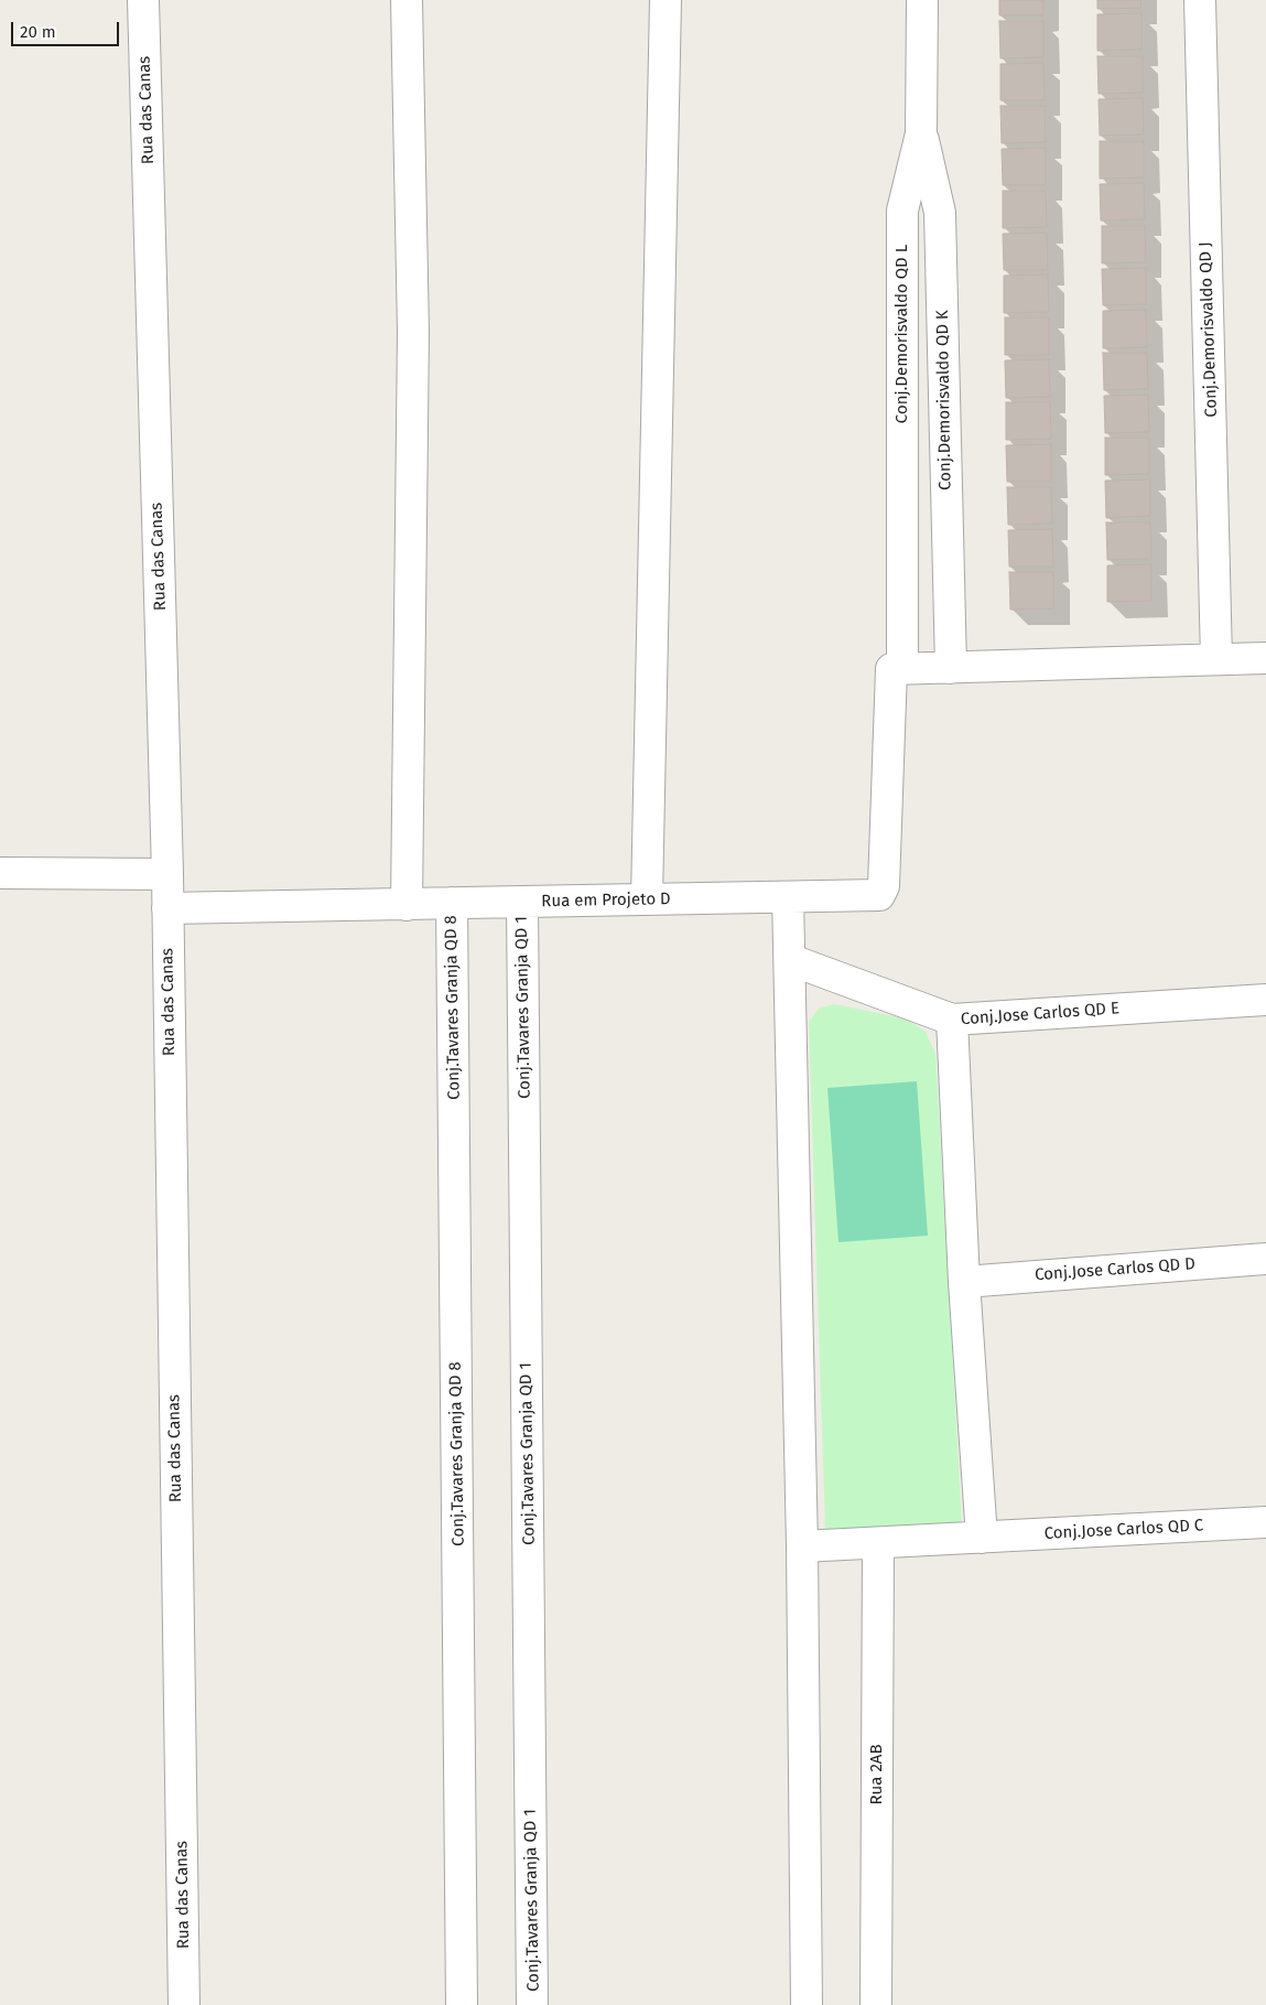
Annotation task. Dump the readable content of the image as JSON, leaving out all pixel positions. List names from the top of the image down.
{
  "streets": {
    "street": [
      "Rua das Canas",
      "Conj.Demorisvaldo QD J",
      "Conj.Demorisvaldo QD L",
      "Conj.Demorisvaldo QD K",
      "Rua em Projeto D",
      "Conj.Tavares Granja QD 8",
      "Conj.Tavares Granja QD 1",
      "Conj.Jose Carlos QD E",
      "Conj.Jose Carlos QD D",
      "Conj.Jose Carlos QD C",
      "Rua 2AB"
    ]
  },
  "crossings": [
    ["Rua das Canas", "Rua em Projeto D"],
    ["Conj.Demorisvaldo QD L", "Conj.Demorisvaldo QD K"],
    ["Conj.Demorisvaldo QD L", "Rua em Projeto D"],
    ["Rua em Projeto D", "Conj.Tavares Granja QD 8"],
    ["Rua em Projeto D", "Conj.Tavares Granja QD 1"],
    ["Conj.Jose Carlos QD C", "Rua 2AB"]
  ],
  "scale_bar": "20 m"
}
